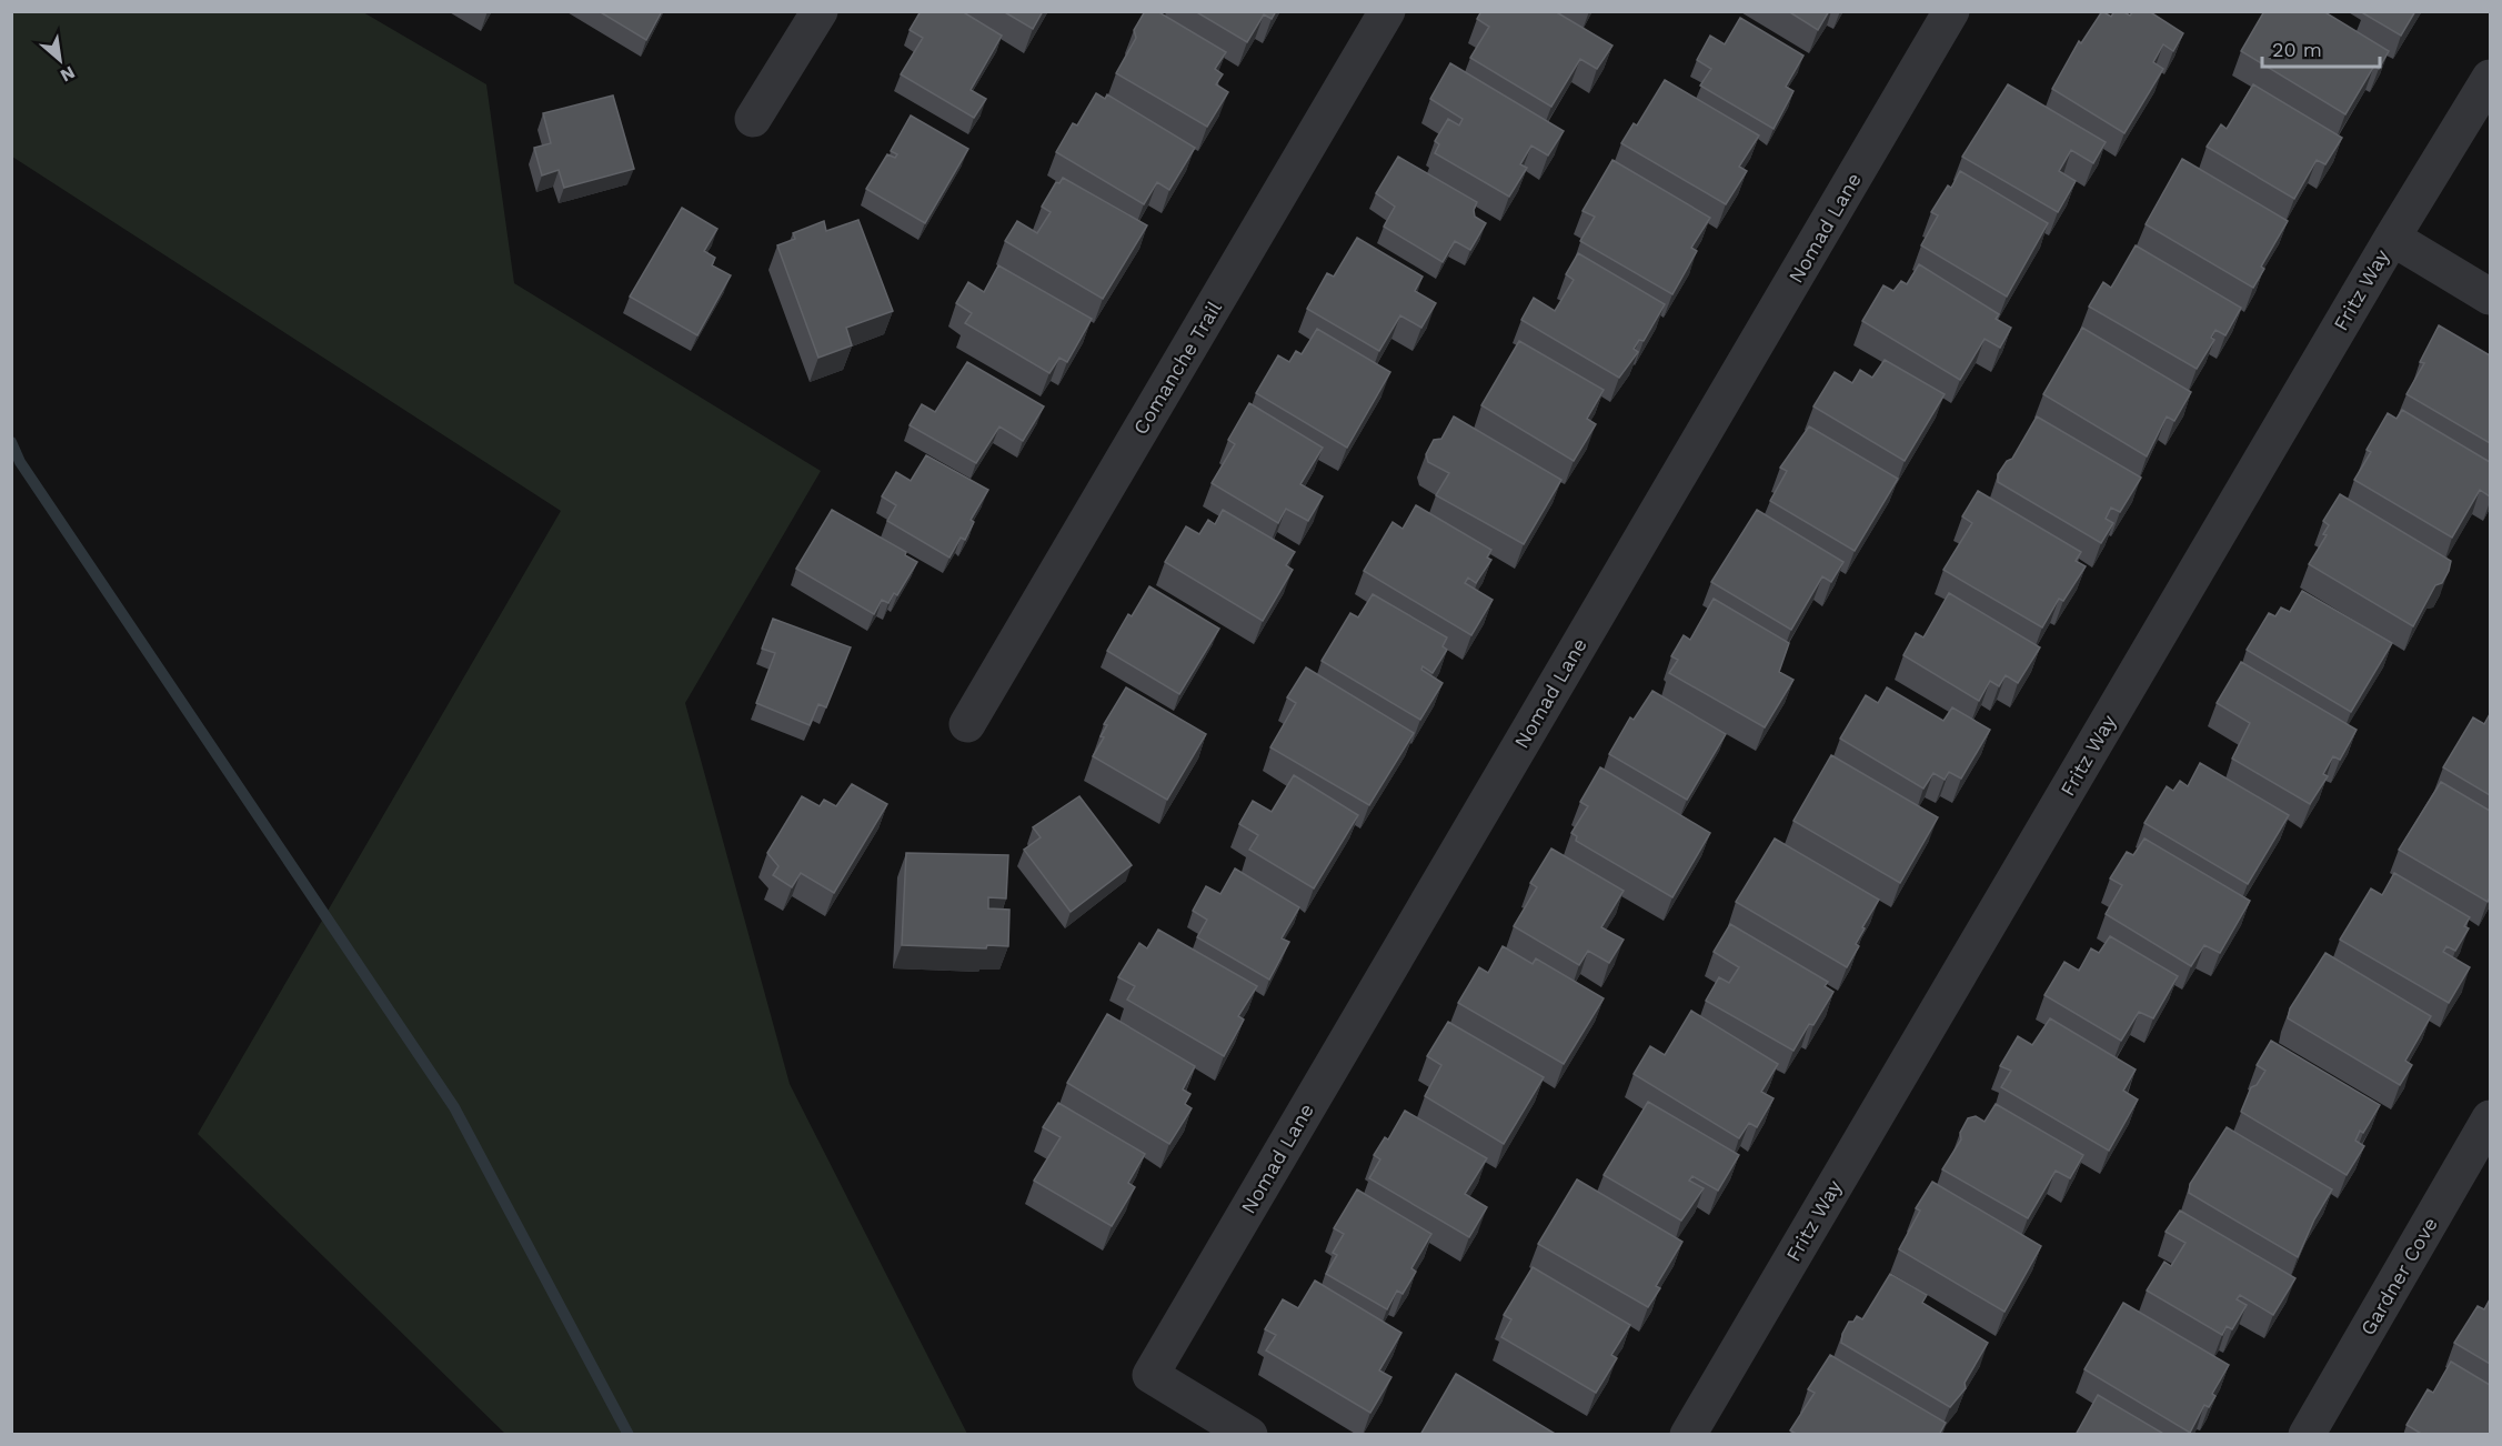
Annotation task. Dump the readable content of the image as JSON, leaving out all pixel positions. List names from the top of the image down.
{
  "streets": {
    "street": [
      "Nomad Lane",
      "Fritz Way",
      "Comanche Trail",
      "Gardner Cove"
    ]
  },
  "scale_bar": "20 m",
  "north": "bottom right"
}
